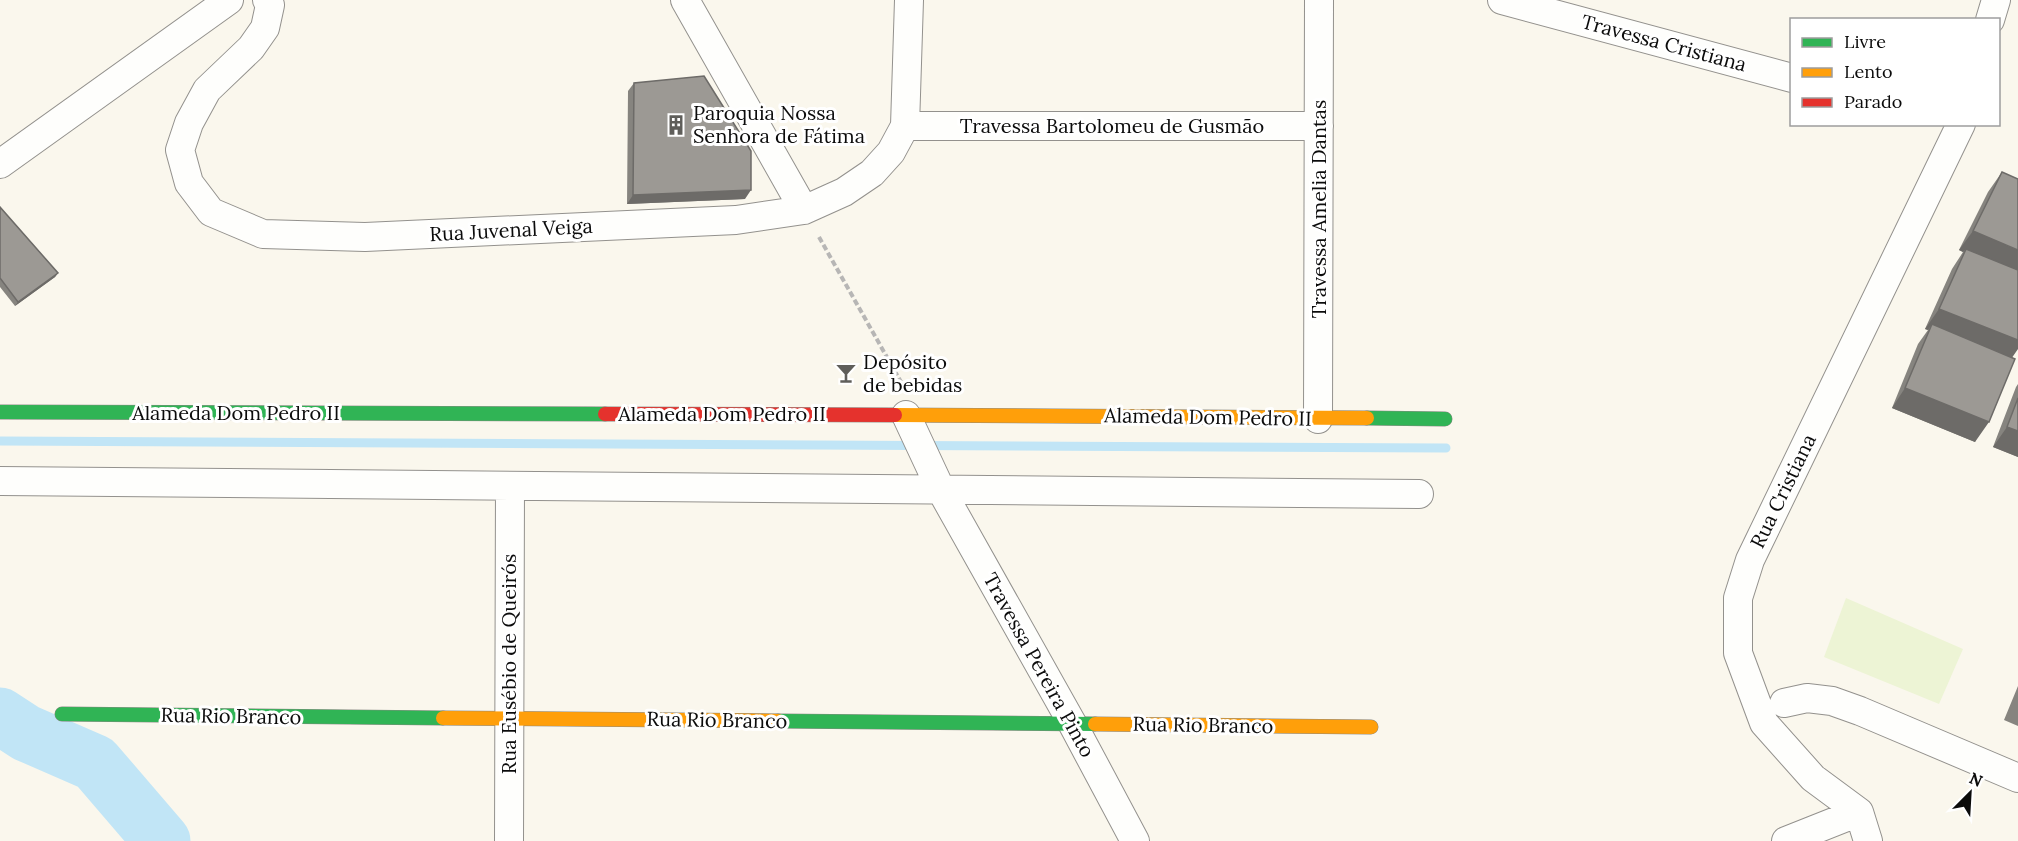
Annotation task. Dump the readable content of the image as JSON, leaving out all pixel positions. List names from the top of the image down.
{
  "streets": {
    "street": [
      "Travessa Cristiana",
      "Travessa Bartolomeu de Gusmão",
      "Travessa Amelia Dantas",
      "Rua Juvenal Veiga",
      "Alameda Dom Pedro II",
      "Rua Cristiana",
      "Rua Eusébio de Queirós",
      "Travessa Pereira Pinto",
      "Rua Rio Branco"
    ]
  },
  "crossings": [
    ["Travessa Bartolomeu de Gusmão", "Travessa Amelia Dantas"],
    ["Travessa Bartolomeu de Gusmão", "Rua Juvenal Veiga"],
    ["Travessa Amelia Dantas", "Alameda Dom Pedro II"],
    ["Rua Eusébio de Queirós", "Rua Rio Branco"],
    ["Travessa Pereira Pinto", "Rua Rio Branco"]
  ],
  "places": {
    "building": ["Paroquia Nossa Senhora de Fátima"],
    "bar": ["Depósito de bebidas"]
  },
  "legend": ["Livre", "Lento", "Parado"],
  "north": "top right"
}
